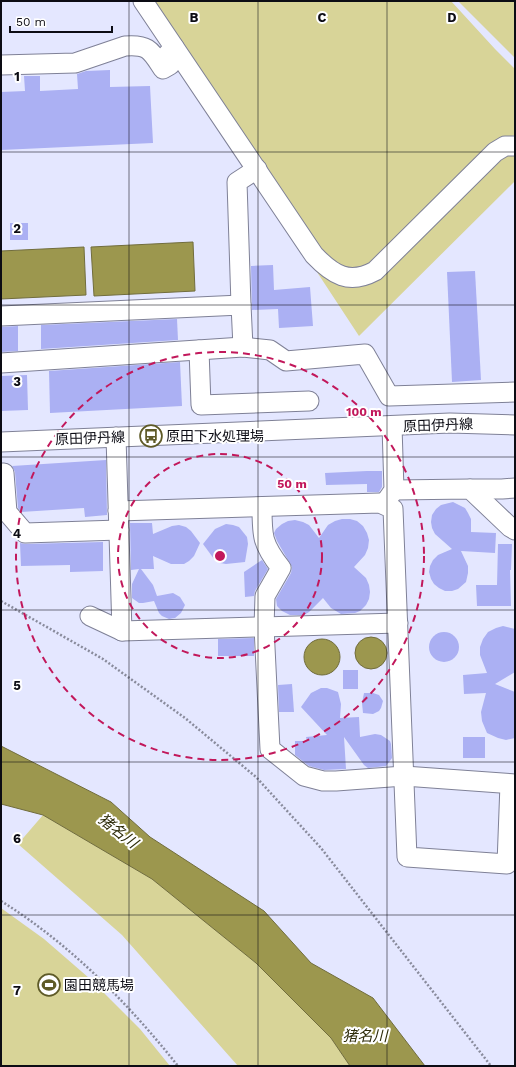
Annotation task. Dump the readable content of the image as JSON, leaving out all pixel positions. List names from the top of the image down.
{
  "streets": {
    "street": ["原田伊丹線"]
  },
  "water": ["猪名川"],
  "places": {
    "bus stop": ["原田下水処理場"],
    "sports": ["園田競馬場"]
  },
  "scale_bar": "50 m",
  "grid": {
    "columns": ["B", "C", "D"],
    "rows": [
      "1",
      "2",
      "3",
      "4",
      "5",
      "6",
      "7"
    ]
  },
  "rings": ["100 m", "50 m"]
}
